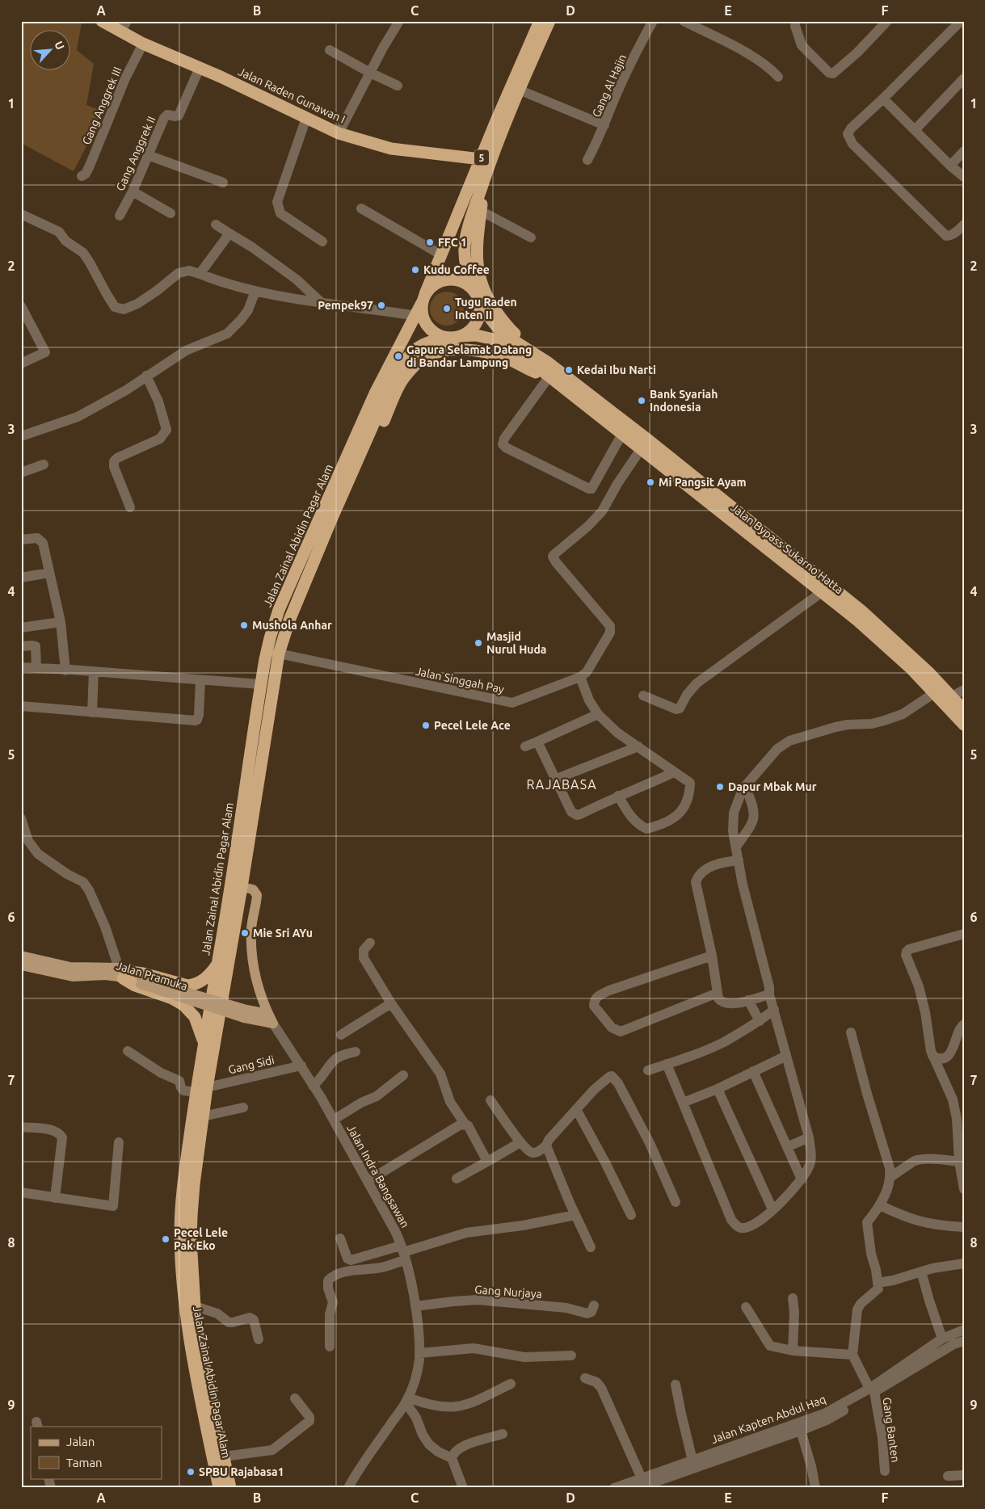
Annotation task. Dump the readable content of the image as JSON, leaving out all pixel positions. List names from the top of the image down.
{
  "streets": {
    "highway": [
      "Jalan Raden Gunawan I",
      "5",
      "Jalan Zainal Abidin Pagar Alam",
      "Jalan Bypass Sukarno Hatta"
    ],
    "main road": ["Jalan Pramuka", "Jalan Indra Bangsawan"],
    "street": [
      "Gang Al Hajin",
      "Gang Anggrek III",
      "Gang Anggrek II",
      "Jalan Singgah Pay",
      "Gang Sidi",
      "Gang Nurjaya",
      "Jalan Kapten Abdul Haq",
      "Gang Banten"
    ]
  },
  "crossings": [
    ["Jalan Raden Gunawan I", "Gang Anggrek III"],
    ["Jalan Raden Gunawan I", "Gang Anggrek II"],
    ["Jalan Raden Gunawan I", "5"],
    ["5", "Jalan Zainal Abidin Pagar Alam"],
    ["5", "Jalan Bypass Sukarno Hatta"],
    ["Jalan Zainal Abidin Pagar Alam", "Jalan Bypass Sukarno Hatta"],
    ["Jalan Zainal Abidin Pagar Alam", "Jalan Singgah Pay"],
    ["Jalan Zainal Abidin Pagar Alam", "Gang Sidi"],
    ["Jalan Zainal Abidin Pagar Alam", "Jalan Indra Bangsawan"],
    ["Jalan Bypass Sukarno Hatta", "Jalan Singgah Pay"],
    ["Jalan Pramuka", "Jalan Indra Bangsawan"],
    ["Gang Sidi", "Jalan Indra Bangsawan"],
    ["Jalan Indra Bangsawan", "Gang Nurjaya"],
    ["Jalan Kapten Abdul Haq", "Gang Banten"]
  ],
  "districts": ["RAJABASA"],
  "places": [
    "FFC 1",
    "Kudu Coffee",
    "Pempek97",
    "Tugu Raden Inten II",
    "Gapura Selamat Datang di Bandar Lampung",
    "Kedai Ibu Narti",
    "Bank Syariah Indonesia",
    "Mi Pangsit Ayam",
    "Mushola Anhar",
    "Masjid Nurul Huda",
    "Pecel Lele Ace",
    "Dapur Mbak Mur",
    "Mie Sri AYu",
    "Pecel Lele Pak Eko",
    "SPBU Rajabasa1"
  ],
  "legend": ["Jalan", "Taman"],
  "north": "top right",
  "grid": {
    "columns": [
      "A",
      "B",
      "C",
      "D",
      "E",
      "F"
    ],
    "rows": [
      "1",
      "2",
      "3",
      "4",
      "5",
      "6",
      "7",
      "8",
      "9"
    ]
  }
}
